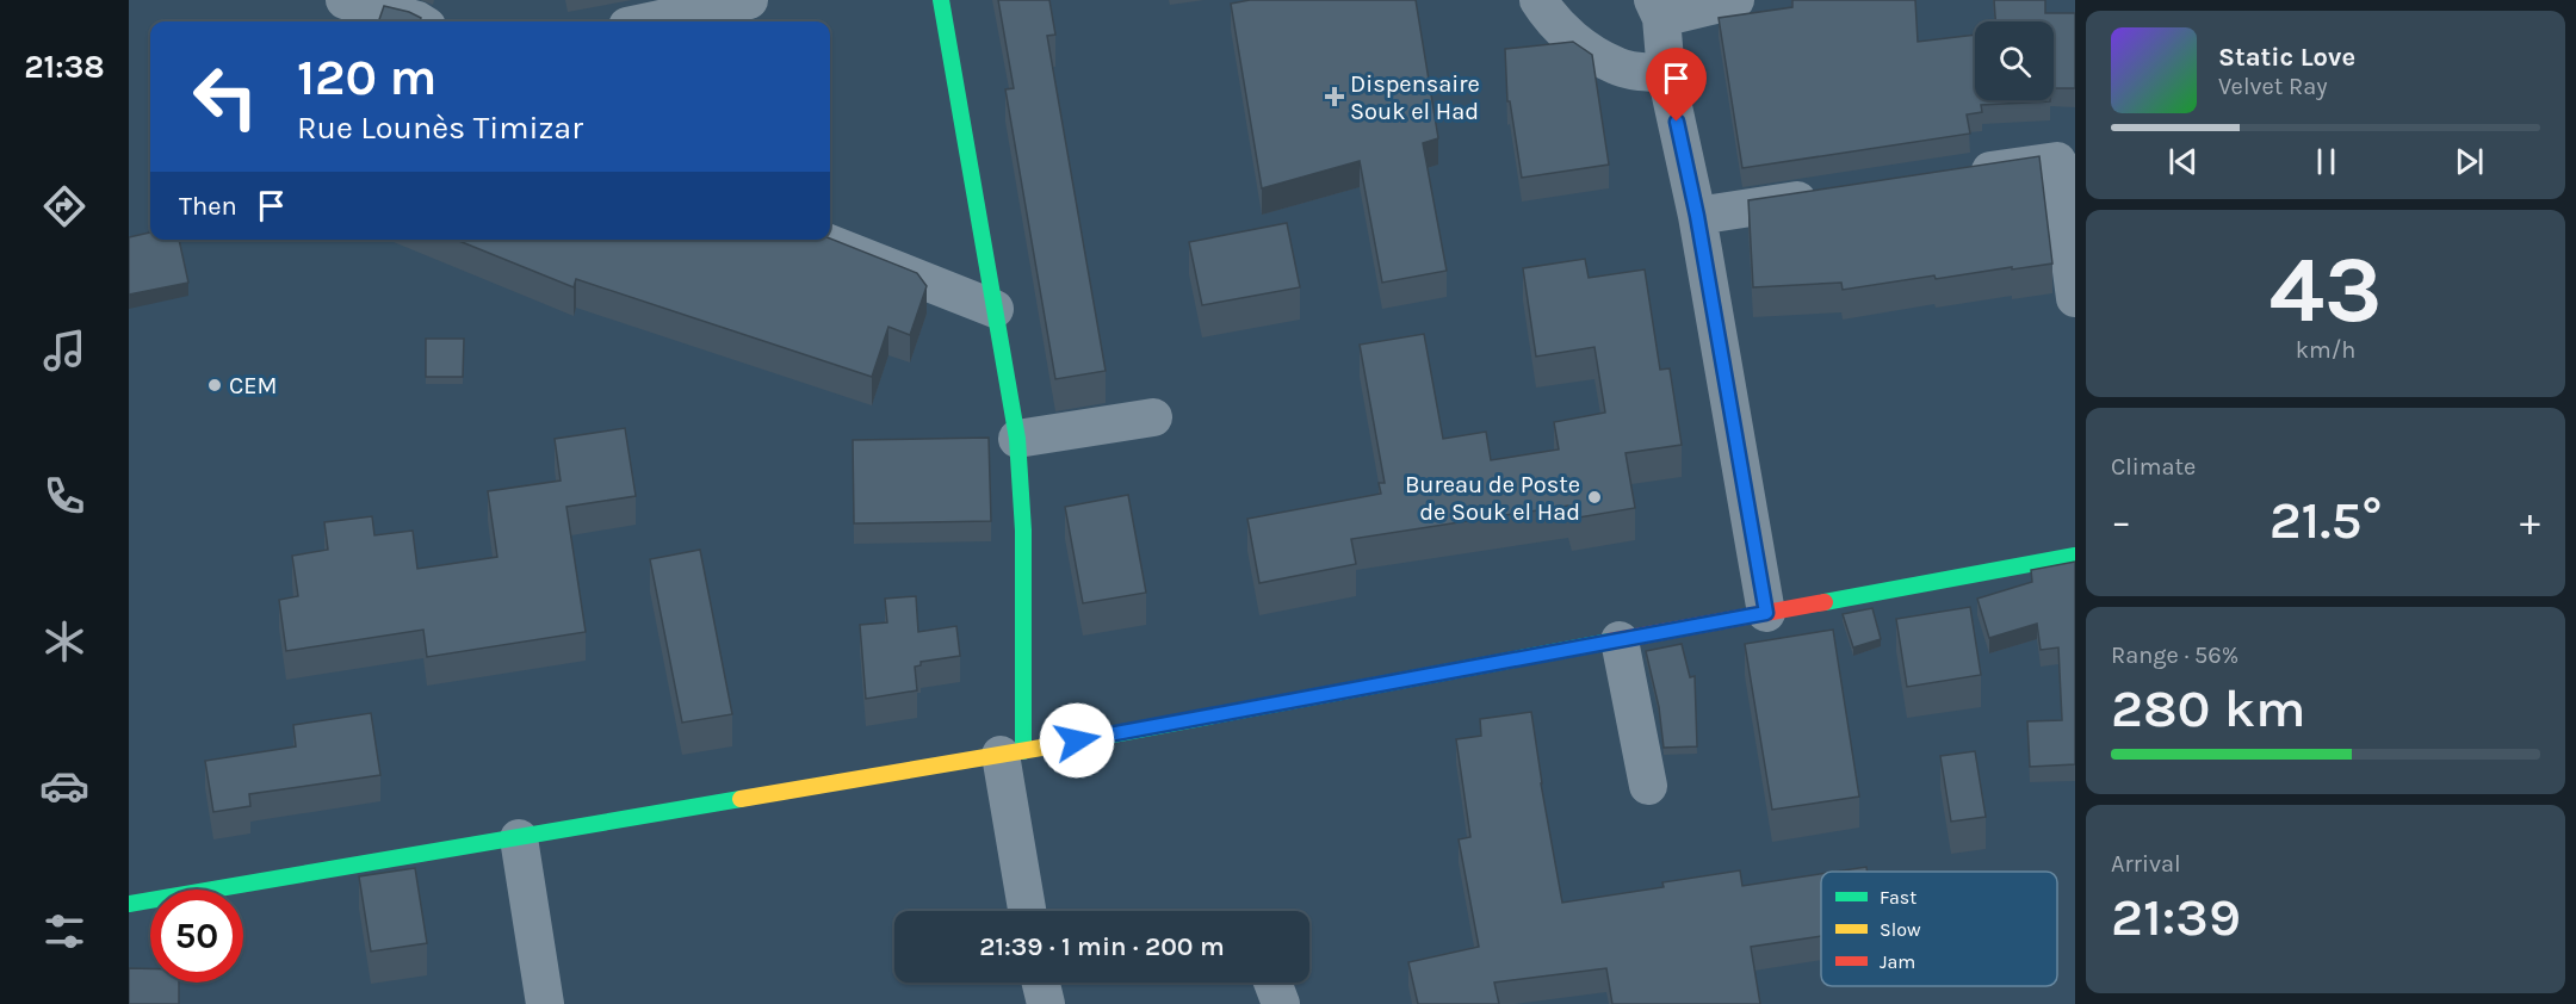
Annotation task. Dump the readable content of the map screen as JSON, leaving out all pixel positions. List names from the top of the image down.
{
  "places": {
    "health": ["Dispensaire Souk el Had"],
    "other": ["CEM", "Bureau de Poste de Souk el Had"]
  },
  "legend": ["Fast", "Slow", "Jam"],
  "page": {
    "tabs": "21:38",
    "turn": ["120 m", "Rue Lounès Timizar"],
    "song": ["Static Love", "Velvet Ray"],
    "then": "Then",
    "tile": [
      ["43", "km/h"],
      "Climate",
      ["Range · 56%", "280 km"],
      ["Arrival", "21:39"]
    ],
    "heat": ["−", "21.5°", "+"],
    "limit": "50",
    "trip": "21:39 · 1 min · 200 m"
  }
}
